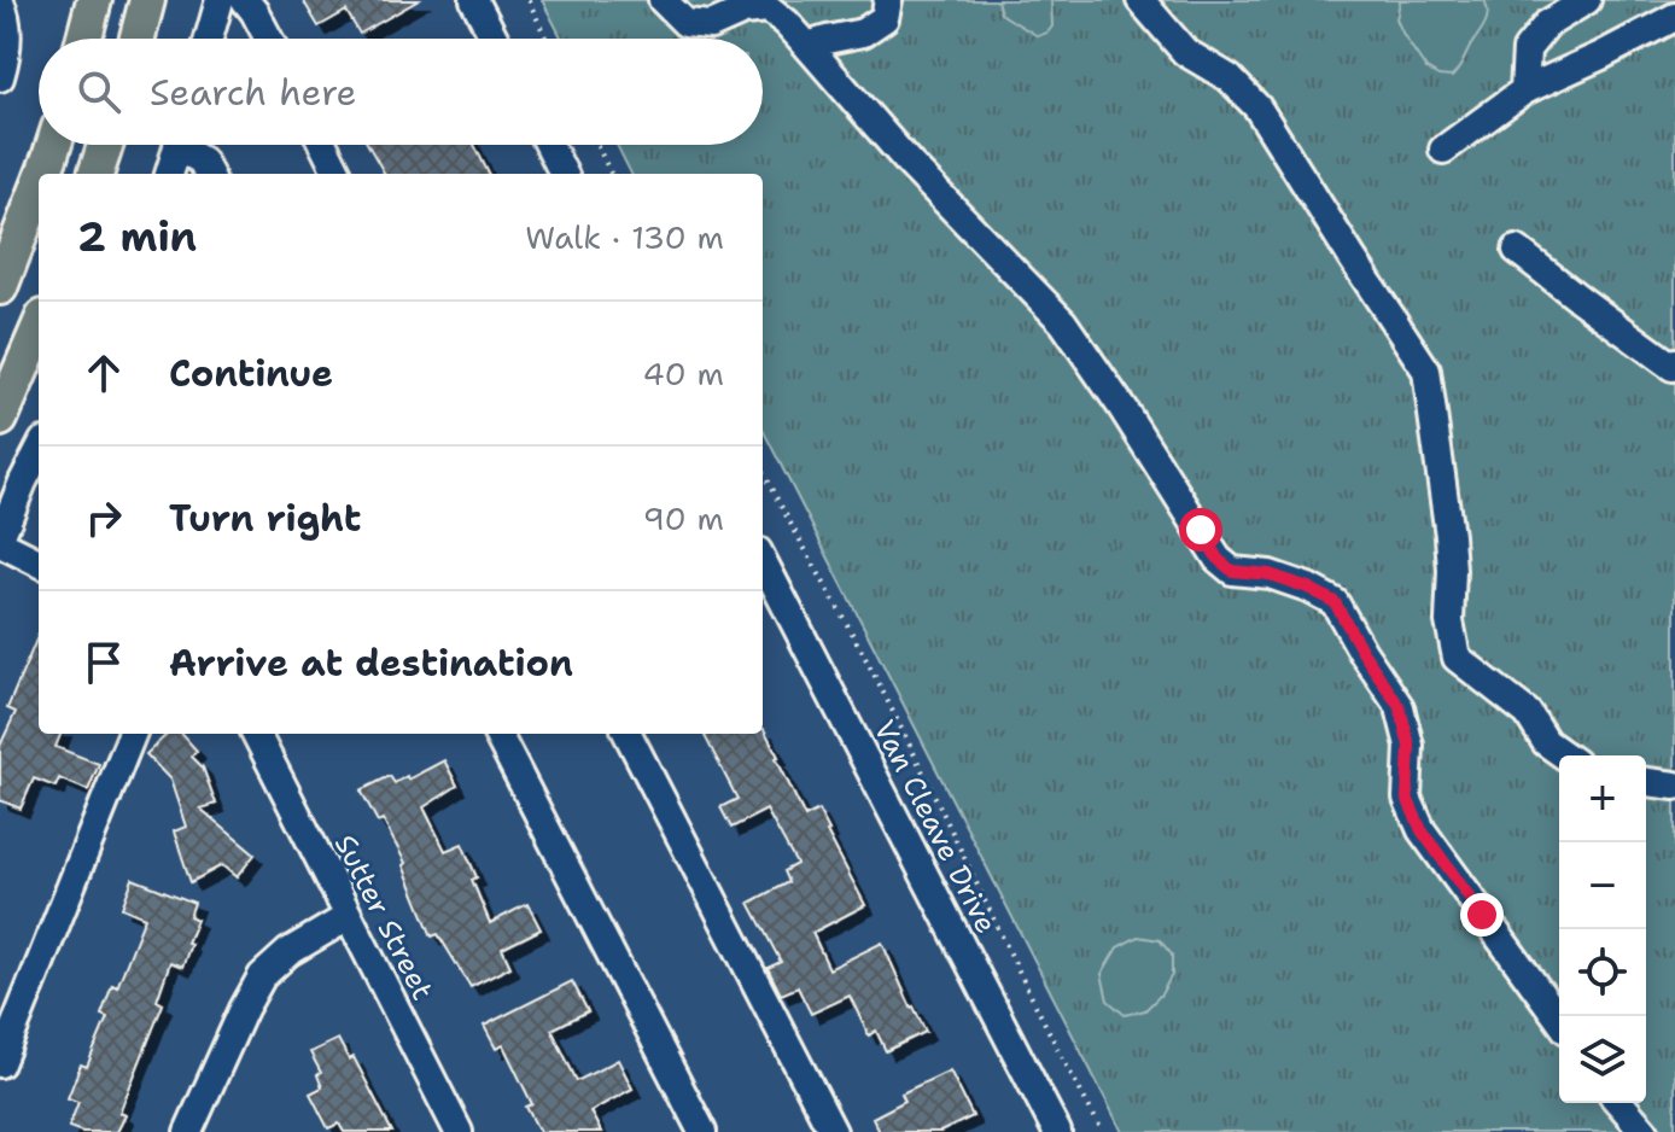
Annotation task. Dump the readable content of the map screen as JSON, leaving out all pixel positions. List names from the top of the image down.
{
  "streets": {
    "street": ["Van Cleave Drive", "Sutter Street"]
  },
  "page": {
    "search": "Search here",
    "heading": ["2 min", "Walk · 130 m"],
    "list": [
      ["Continue", "40 m"],
      ["Turn right", "90 m"],
      "Arrive at destination"
    ],
    "map_buttons": ["+", "−"]
  }
}
